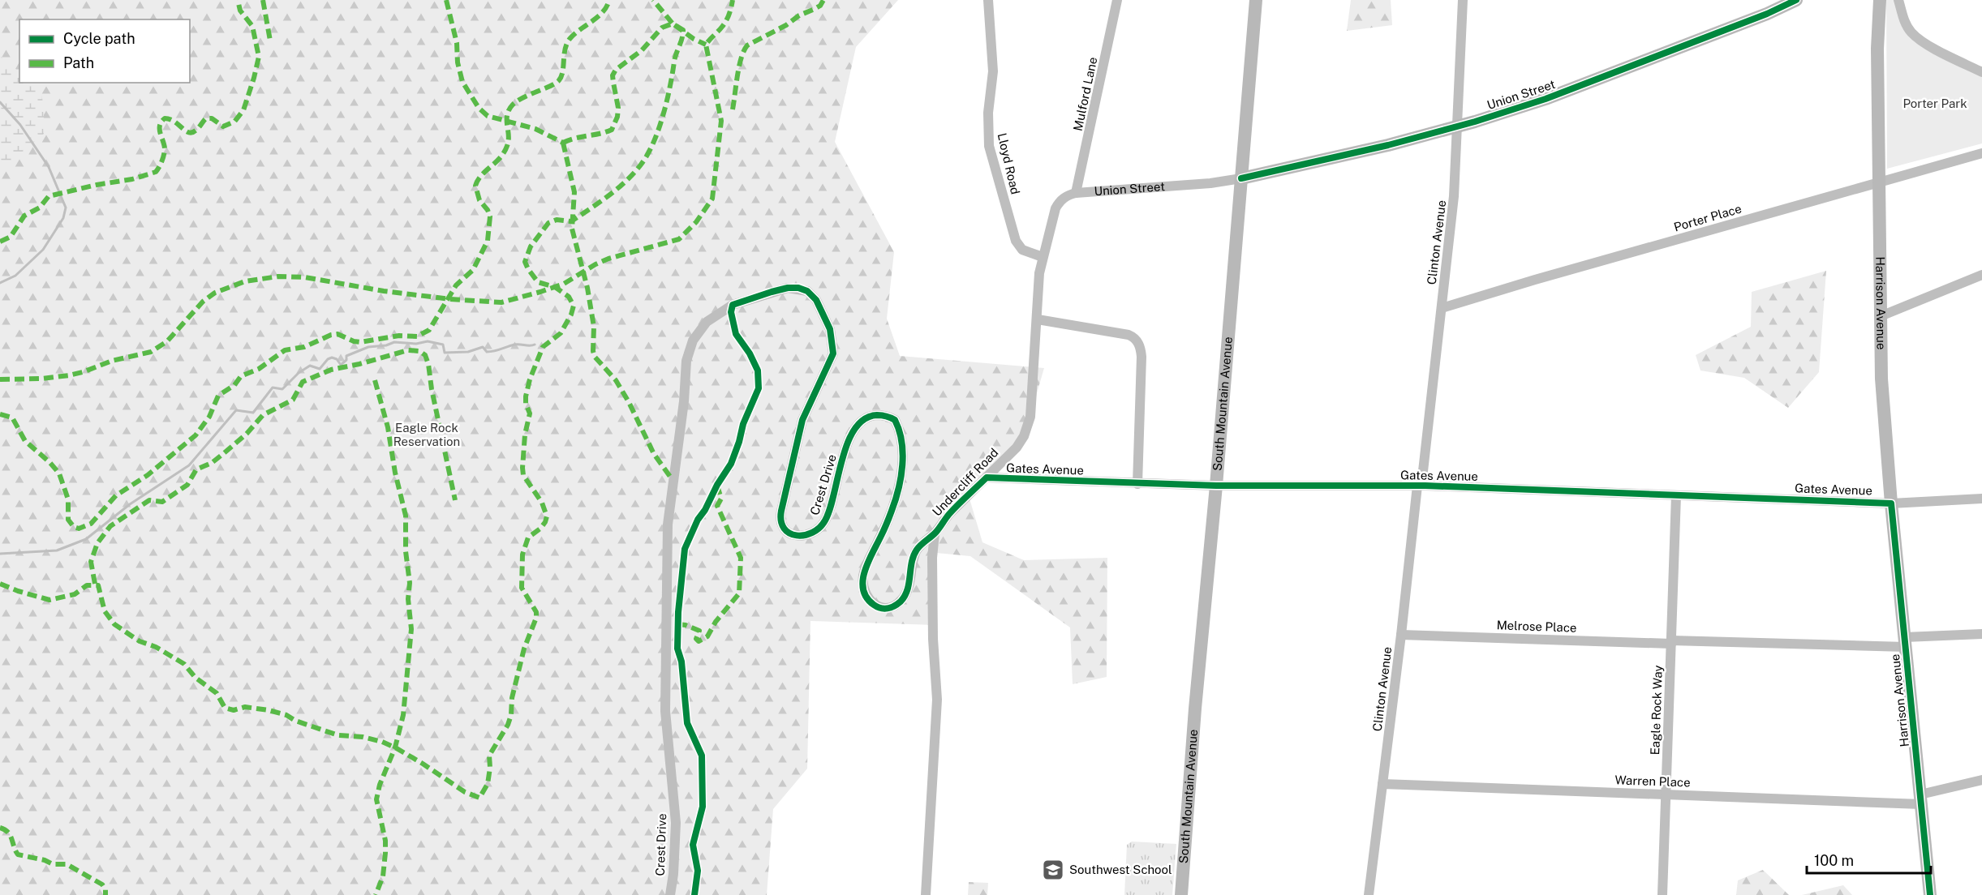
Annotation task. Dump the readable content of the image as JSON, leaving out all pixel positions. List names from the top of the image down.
{
  "streets": {
    "street": [
      "Mulford Lane",
      "Union Street",
      "Lloyd Road",
      "Porter Place",
      "Clinton Avenue",
      "Harrison Avenue",
      "South Mountain Avenue",
      "Gates Avenue",
      "Undercliff Road",
      "Crest Drive",
      "Melrose Place",
      "Eagle Rock Way",
      "Warren Place"
    ]
  },
  "crossings": [
    ["Mulford Lane", "Union Street"],
    ["Mulford Lane", "Undercliff Road"],
    ["Union Street", "Clinton Avenue"],
    ["Union Street", "South Mountain Avenue"],
    ["Union Street", "Undercliff Road"],
    ["Lloyd Road", "Undercliff Road"],
    ["Porter Place", "Clinton Avenue"],
    ["Porter Place", "Harrison Avenue"],
    ["Clinton Avenue", "Gates Avenue"],
    ["Clinton Avenue", "Melrose Place"],
    ["Clinton Avenue", "Warren Place"],
    ["Harrison Avenue", "Gates Avenue"],
    ["Harrison Avenue", "Melrose Place"],
    ["Harrison Avenue", "Warren Place"],
    ["South Mountain Avenue", "Gates Avenue"],
    ["Gates Avenue", "Undercliff Road"],
    ["Gates Avenue", "Eagle Rock Way"],
    ["Undercliff Road", "Crest Drive"],
    ["Melrose Place", "Eagle Rock Way"],
    ["Eagle Rock Way", "Warren Place"]
  ],
  "parks": ["Porter Park", "Eagle Rock Reservation"],
  "places": {
    "school or university": ["Southwest School"]
  },
  "legend": ["Cycle path", "Path"],
  "scale_bar": "100 m"
}
